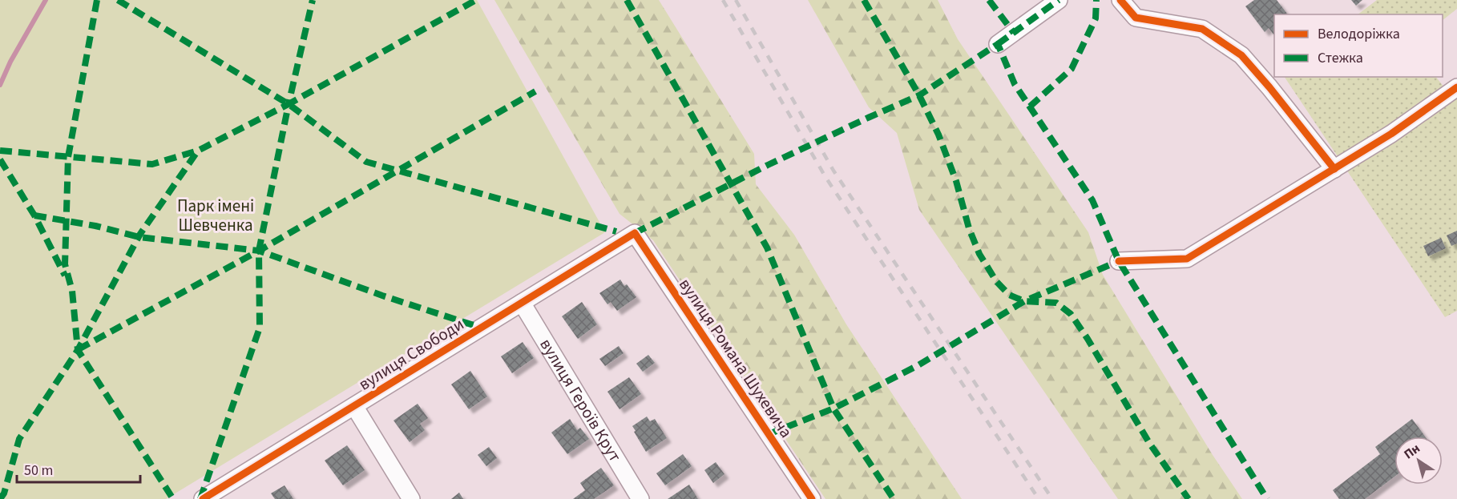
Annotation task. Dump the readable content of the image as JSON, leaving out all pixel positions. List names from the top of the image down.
{
  "streets": {
    "street": ["вулиця Свободи", "вулиця Романа Шухевича", "вулиця Героїв Крут"]
  },
  "crossings": [
    ["вулиця Свободи", "вулиця Романа Шухевича"],
    ["вулиця Свободи", "вулиця Героїв Крут"]
  ],
  "parks": ["Парк імені Шевченка"],
  "legend": ["Велодоріжка", "Стежка"],
  "scale_bar": "50 m",
  "north": "top left"
}
